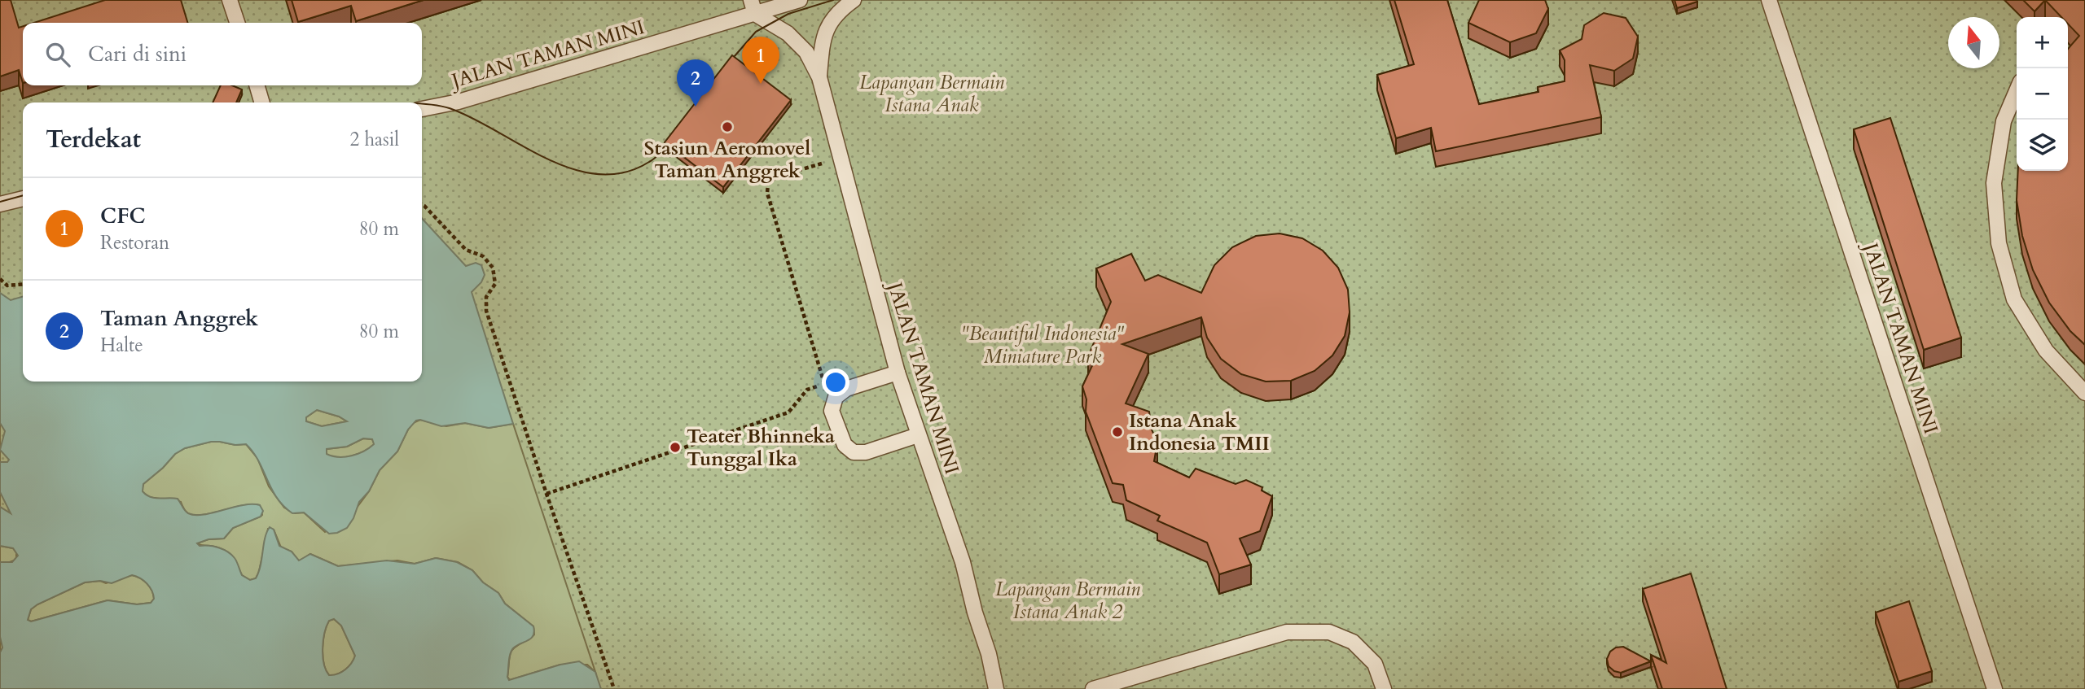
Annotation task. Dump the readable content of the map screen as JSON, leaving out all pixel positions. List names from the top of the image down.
{
  "streets": {
    "lane": ["JALAN TAMAN MINI"]
  },
  "parks": ["Lapangan Bermain Istana Anak", "\"Beautiful Indonesia\" Miniature Park", "Lapangan Bermain Istana Anak 2"],
  "places": ["Stasiun Aeromovel Taman Anggrek", "Istana Anak Indonesia TMII", "Teater Bhinneka Tunggal Ika"],
  "north": "top",
  "page": {
    "map_buttons": ["+", "−"],
    "search": "Cari di sini",
    "pins": ["1", "2"],
    "heading": ["Terdekat", "2 hasil"],
    "list": [
      {
        "mark": "1",
        "name": "CFC",
        "note": "Restoran",
        "value": "80 m"
      },
      {
        "mark": "2",
        "name": "Taman Anggrek",
        "note": "Halte",
        "value": "80 m"
      }
    ]
  }
}
